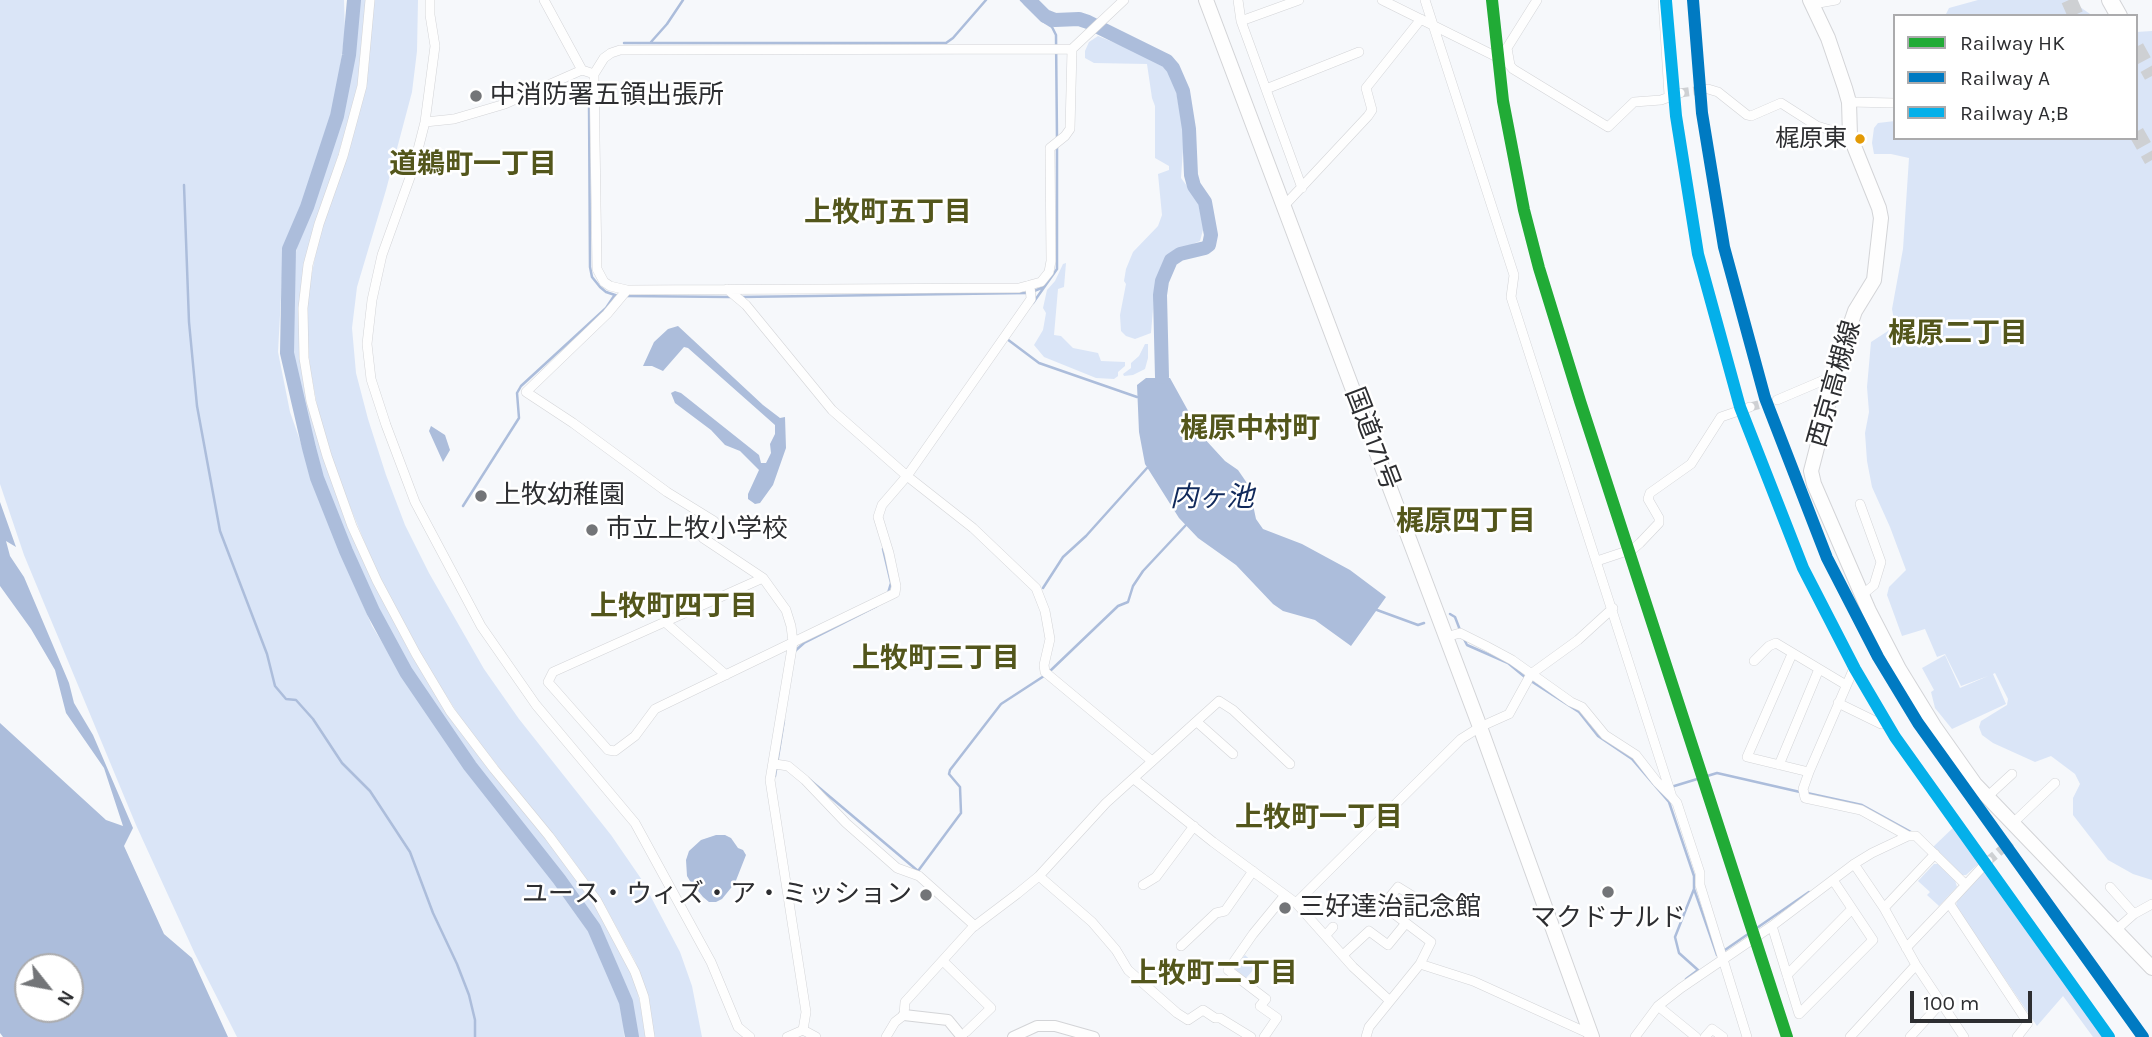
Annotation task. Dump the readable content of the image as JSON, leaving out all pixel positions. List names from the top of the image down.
{
  "streets": {
    "main road": ["西京高槻線", "国道171号"]
  },
  "districts": [
    "道鵜町一丁目",
    "上牧町五丁目",
    "梶原二丁目",
    "梶原中村町",
    "梶原四丁目",
    "上牧町四丁目",
    "上牧町三丁目",
    "上牧町一丁目",
    "上牧町二丁目"
  ],
  "water": ["内ヶ池"],
  "places": [
    "中消防署五領出張所",
    "梶原東",
    "上牧幼稚園",
    "市立上牧小学校",
    "マクドナルド",
    "ユース・ウィズ・ア・ミッション",
    "三好達治記念館"
  ],
  "lines": ["rail line HK", "rail line A", "rail line A;B"],
  "legend": ["Railway HK", "Railway A", "Railway A;B"],
  "scale_bar": "100 m",
  "north": "bottom right"
}
